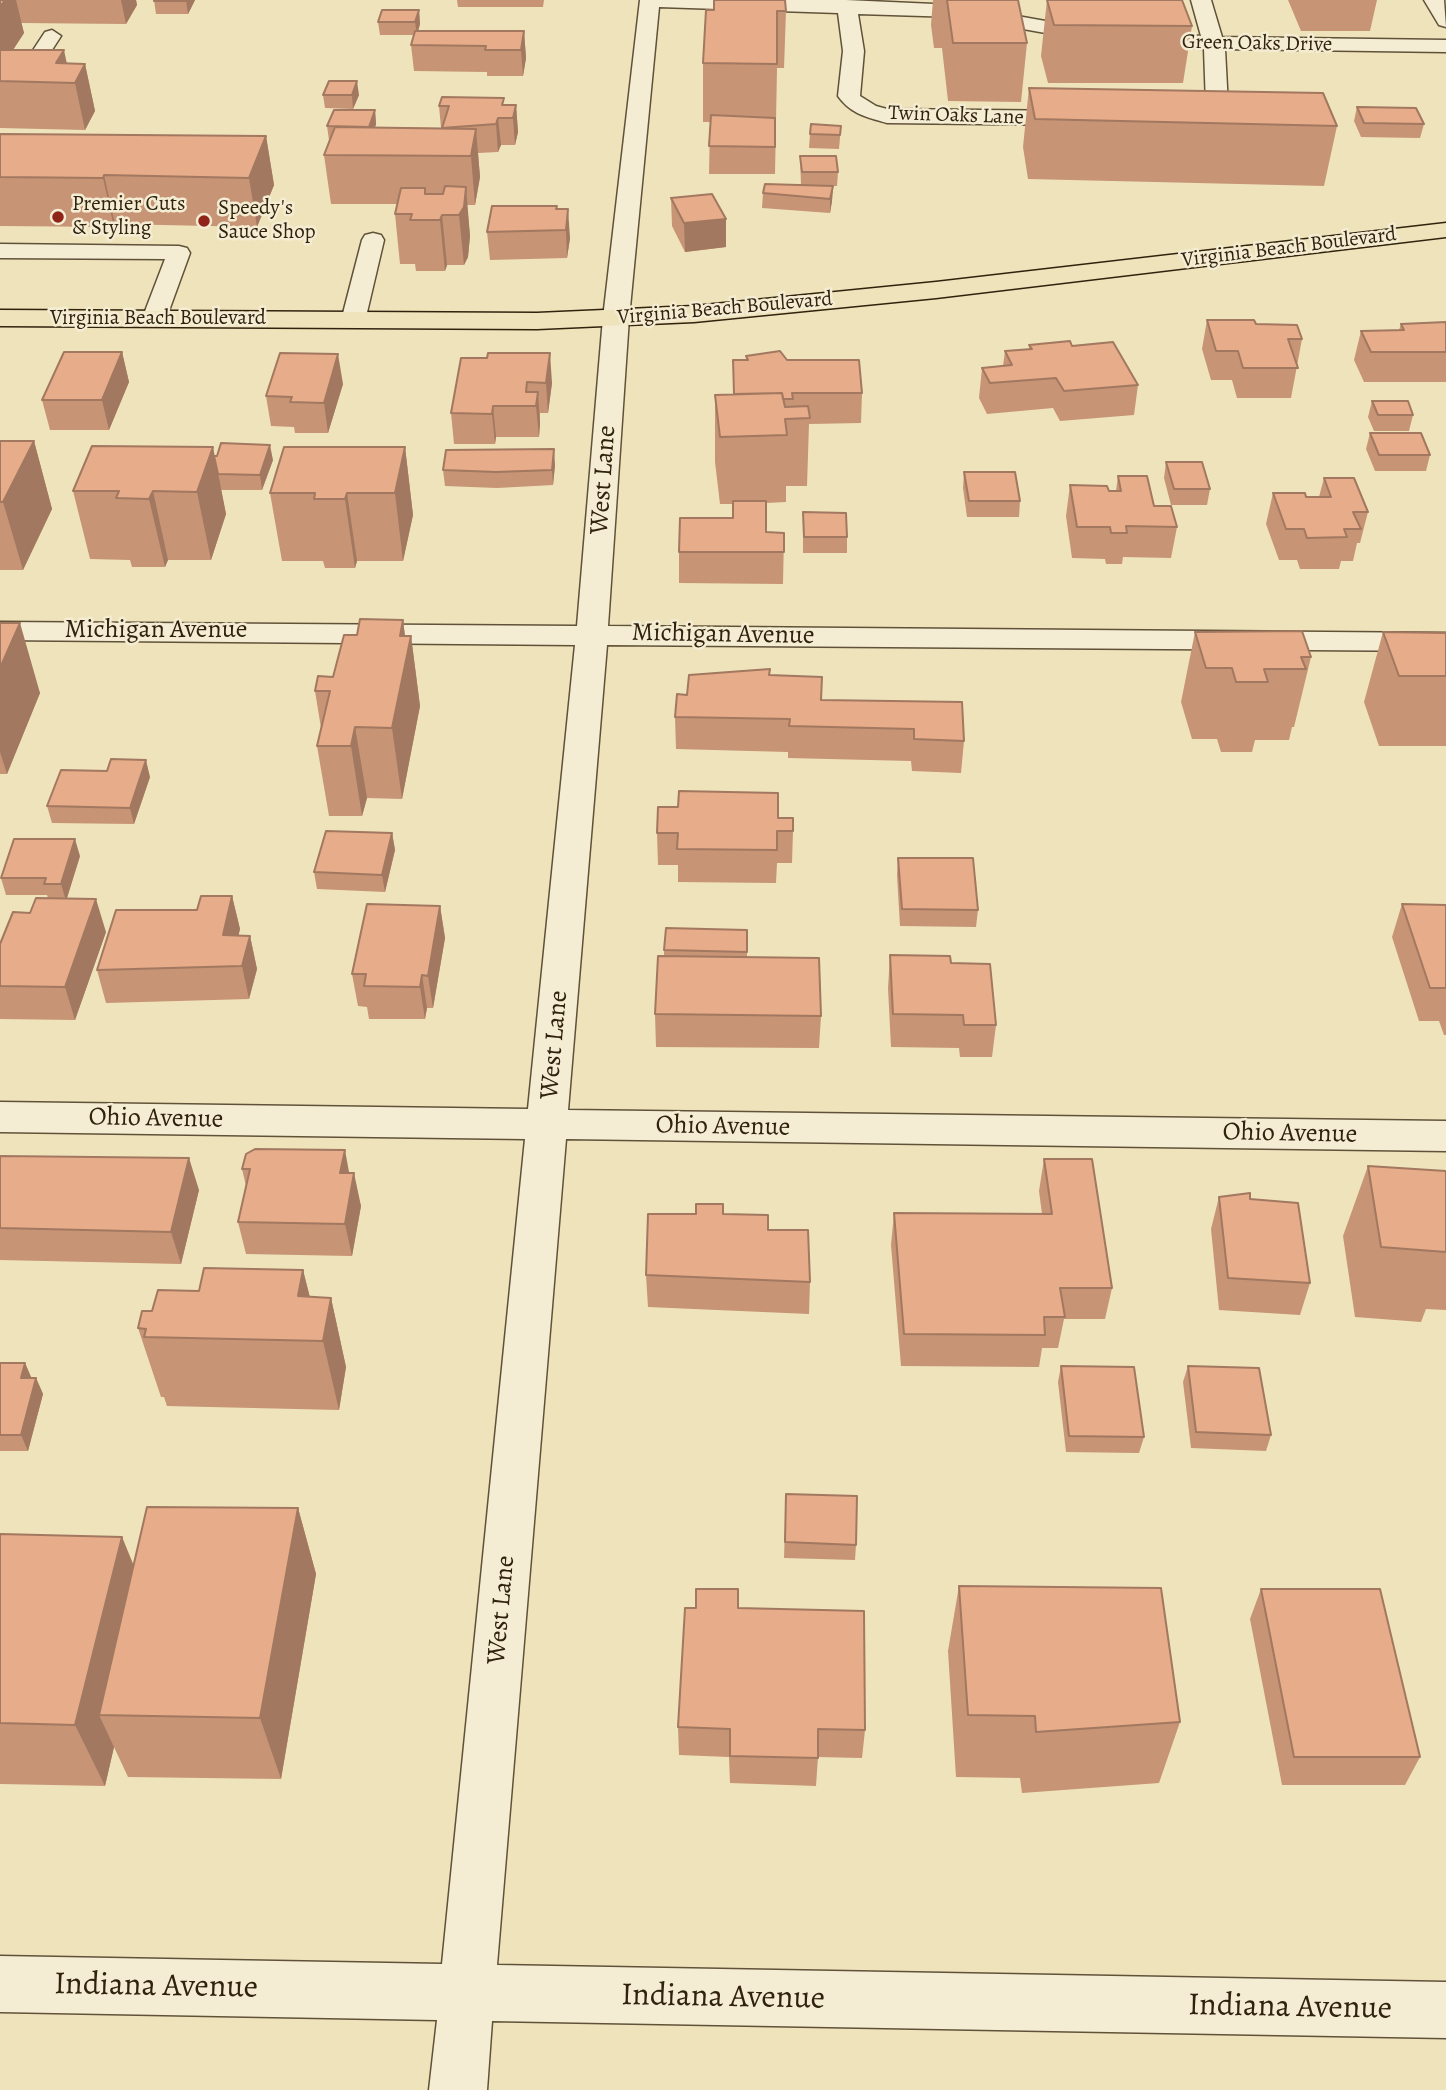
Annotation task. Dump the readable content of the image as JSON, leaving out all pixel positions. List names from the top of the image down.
{
  "streets": {
    "main road": ["Virginia Beach Boulevard"],
    "street": [
      "Green Oaks Drive",
      "Twin Oaks Lane",
      "West Lane",
      "Michigan Avenue",
      "Ohio Avenue",
      "Indiana Avenue"
    ]
  },
  "crossings": [
    ["Green Oaks Drive", "Twin Oaks Lane"],
    ["Green Oaks Drive", "West Lane"],
    ["Virginia Beach Boulevard", "West Lane"],
    ["West Lane", "Michigan Avenue"],
    ["West Lane", "Ohio Avenue"],
    ["West Lane", "Indiana Avenue"]
  ],
  "places": ["Premier Cuts & Styling", "Speedy's Sauce Shop"]
}
